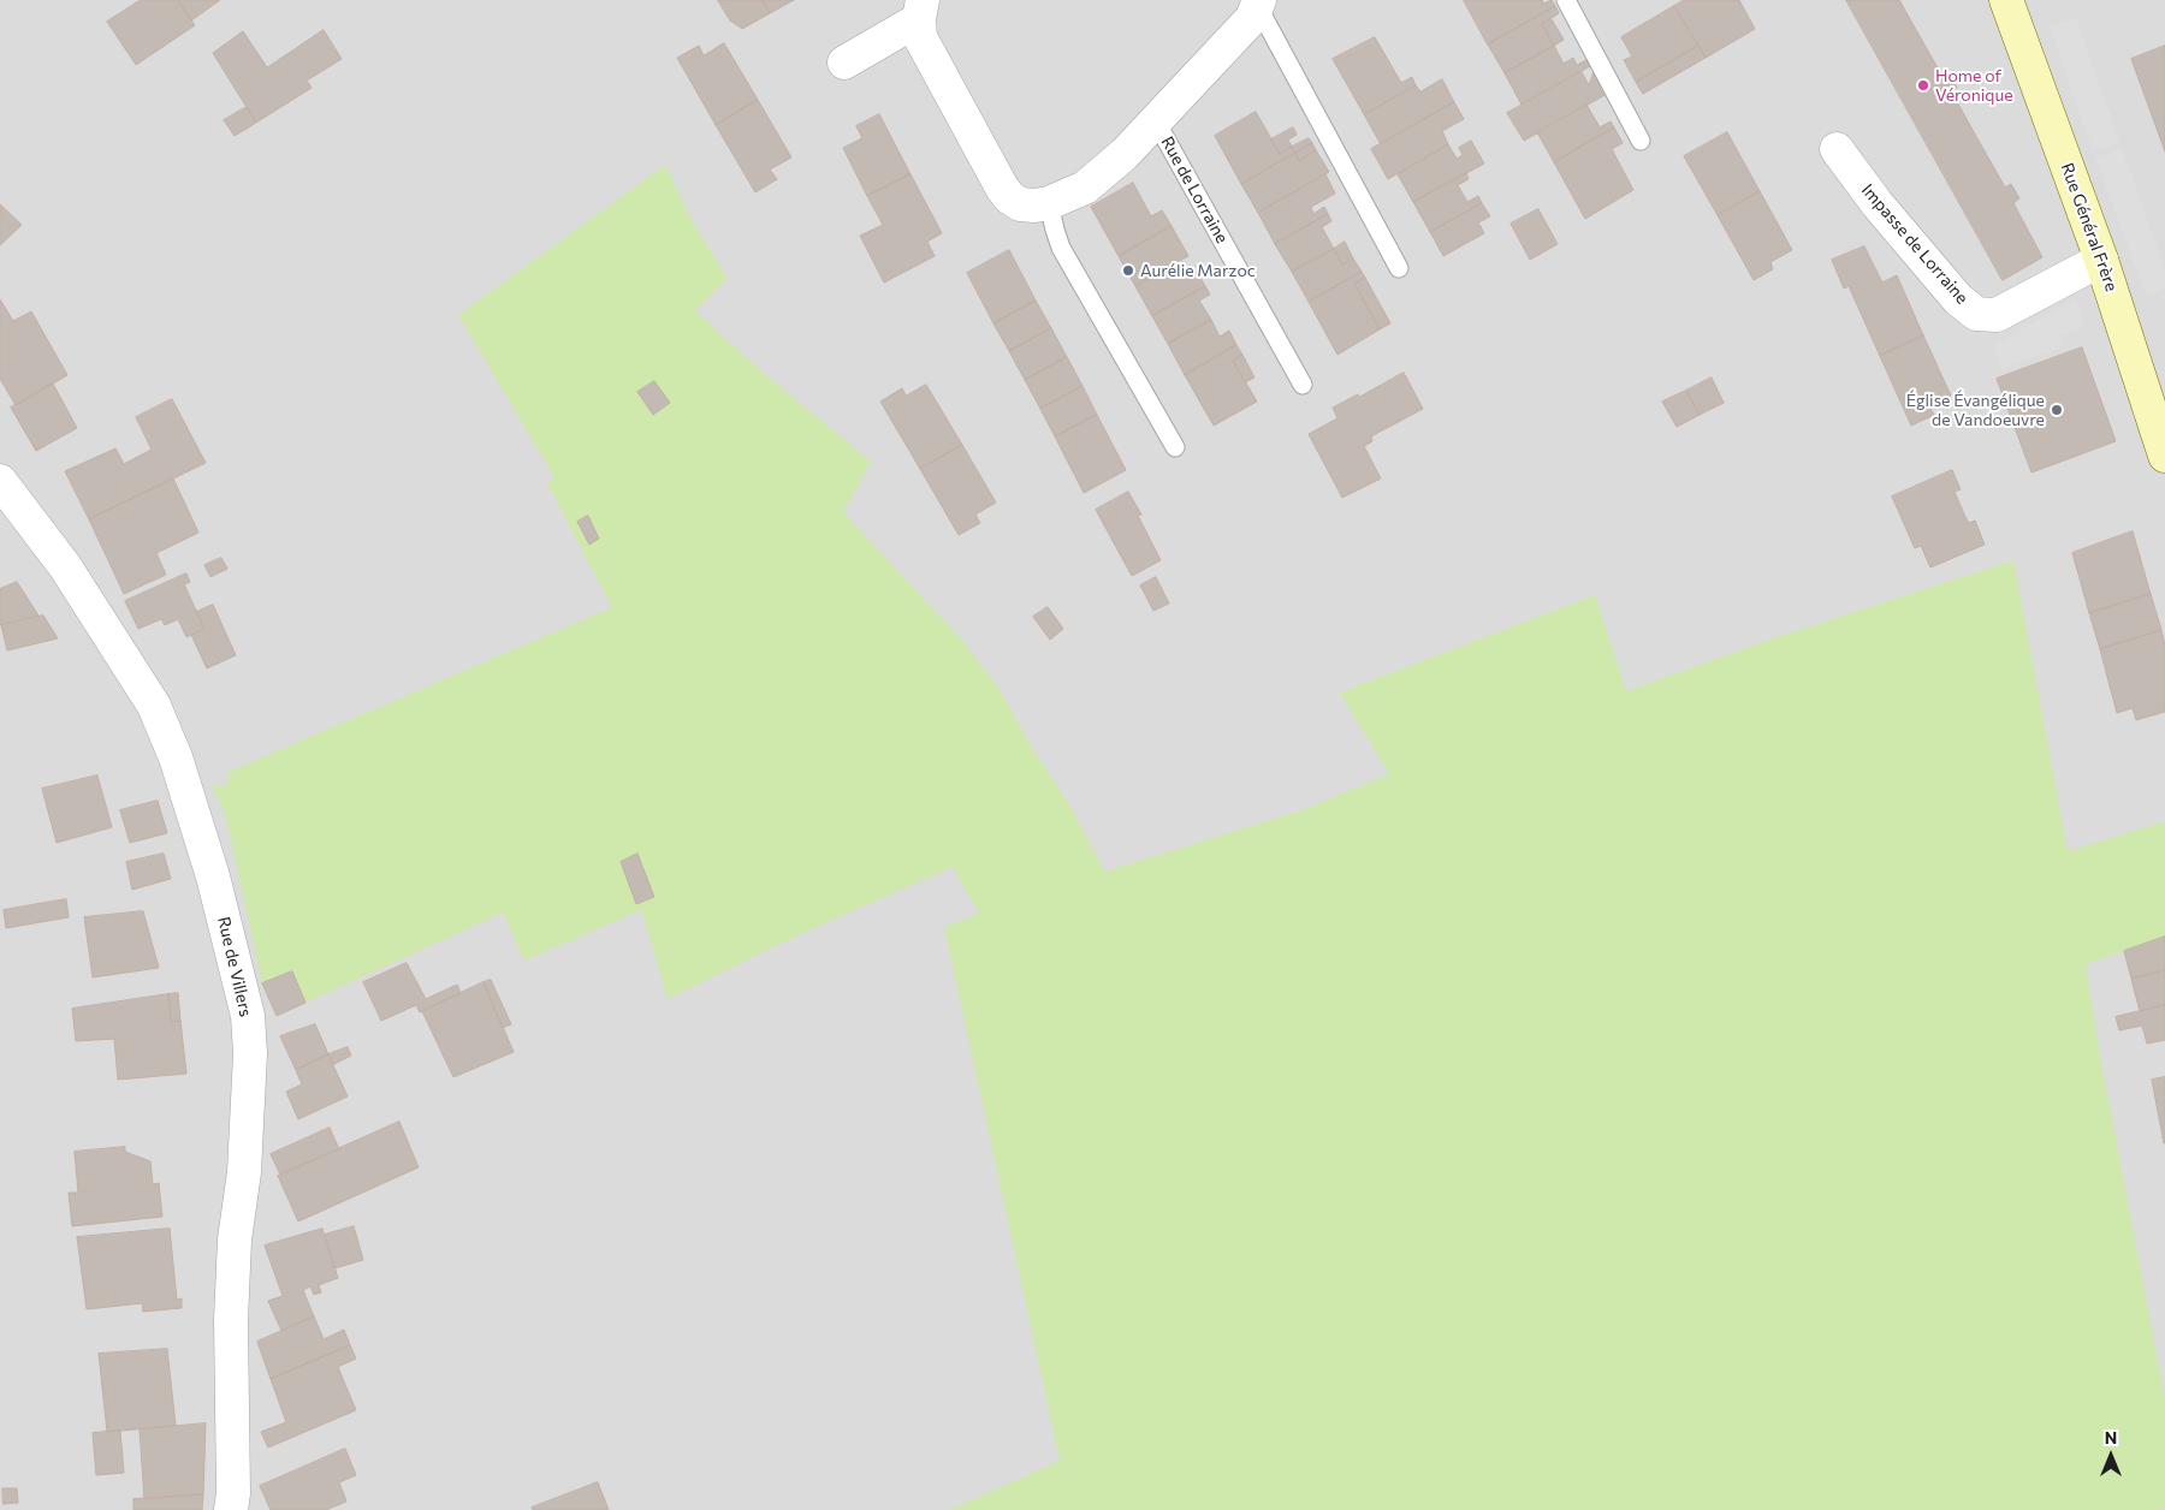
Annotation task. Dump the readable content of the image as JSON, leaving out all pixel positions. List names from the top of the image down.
{
  "streets": {
    "street": [
      "Rue de Lorraine",
      "Rue Général Frère",
      "Impasse de Lorraine",
      "Rue de Villers"
    ]
  },
  "crossings": [
    ["Rue Général Frère", "Impasse de Lorraine"]
  ],
  "places": ["Home of Véronique", "Aurélie Marzoc", "Église Évangélique de Vandoeuvre"],
  "north": "top"
}
